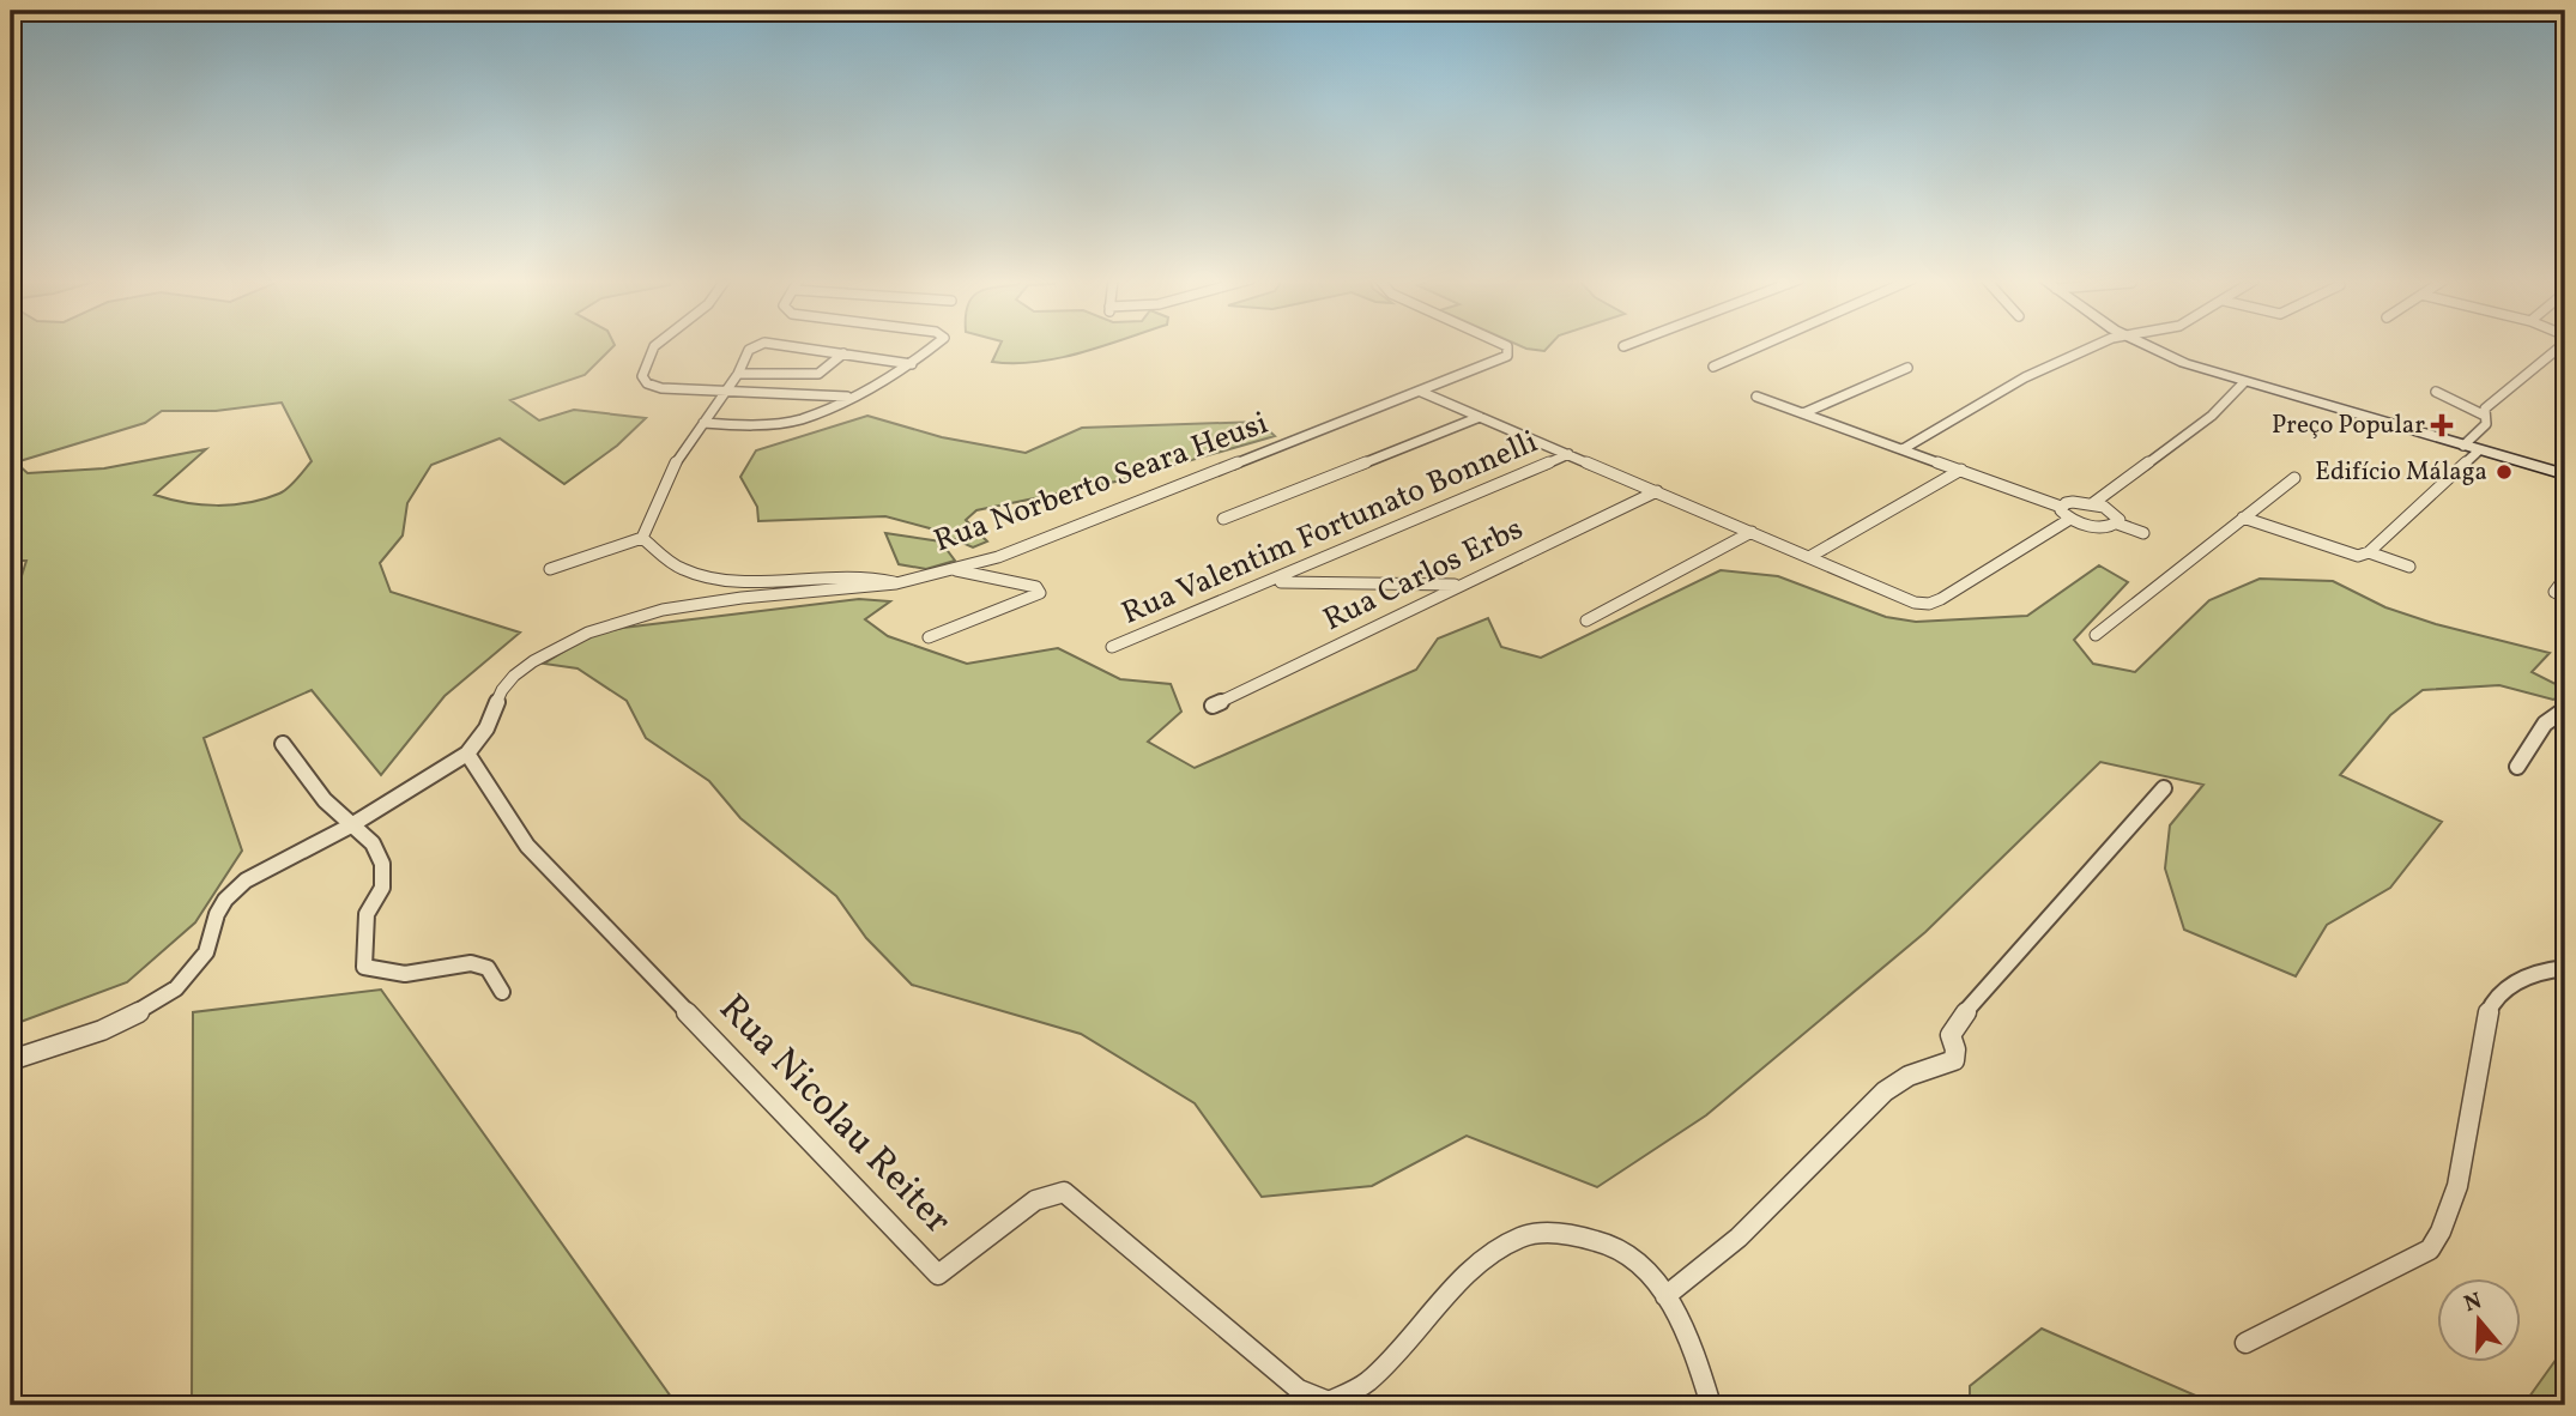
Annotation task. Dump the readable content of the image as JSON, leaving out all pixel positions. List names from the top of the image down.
{
  "streets": {
    "street": [
      "Rua Norberto Seara Heusi",
      "Rua Valentim Fortunato Bonnelli",
      "Rua Carlos Erbs",
      "Rua Nicolau Reiter"
    ]
  },
  "crossings": [
    ["Rua Norberto Seara Heusi", "Rua Nicolau Reiter"]
  ],
  "places": {
    "health": ["Preço Popular"],
    "other": ["Edifício Málaga"]
  },
  "north": "top"
}
